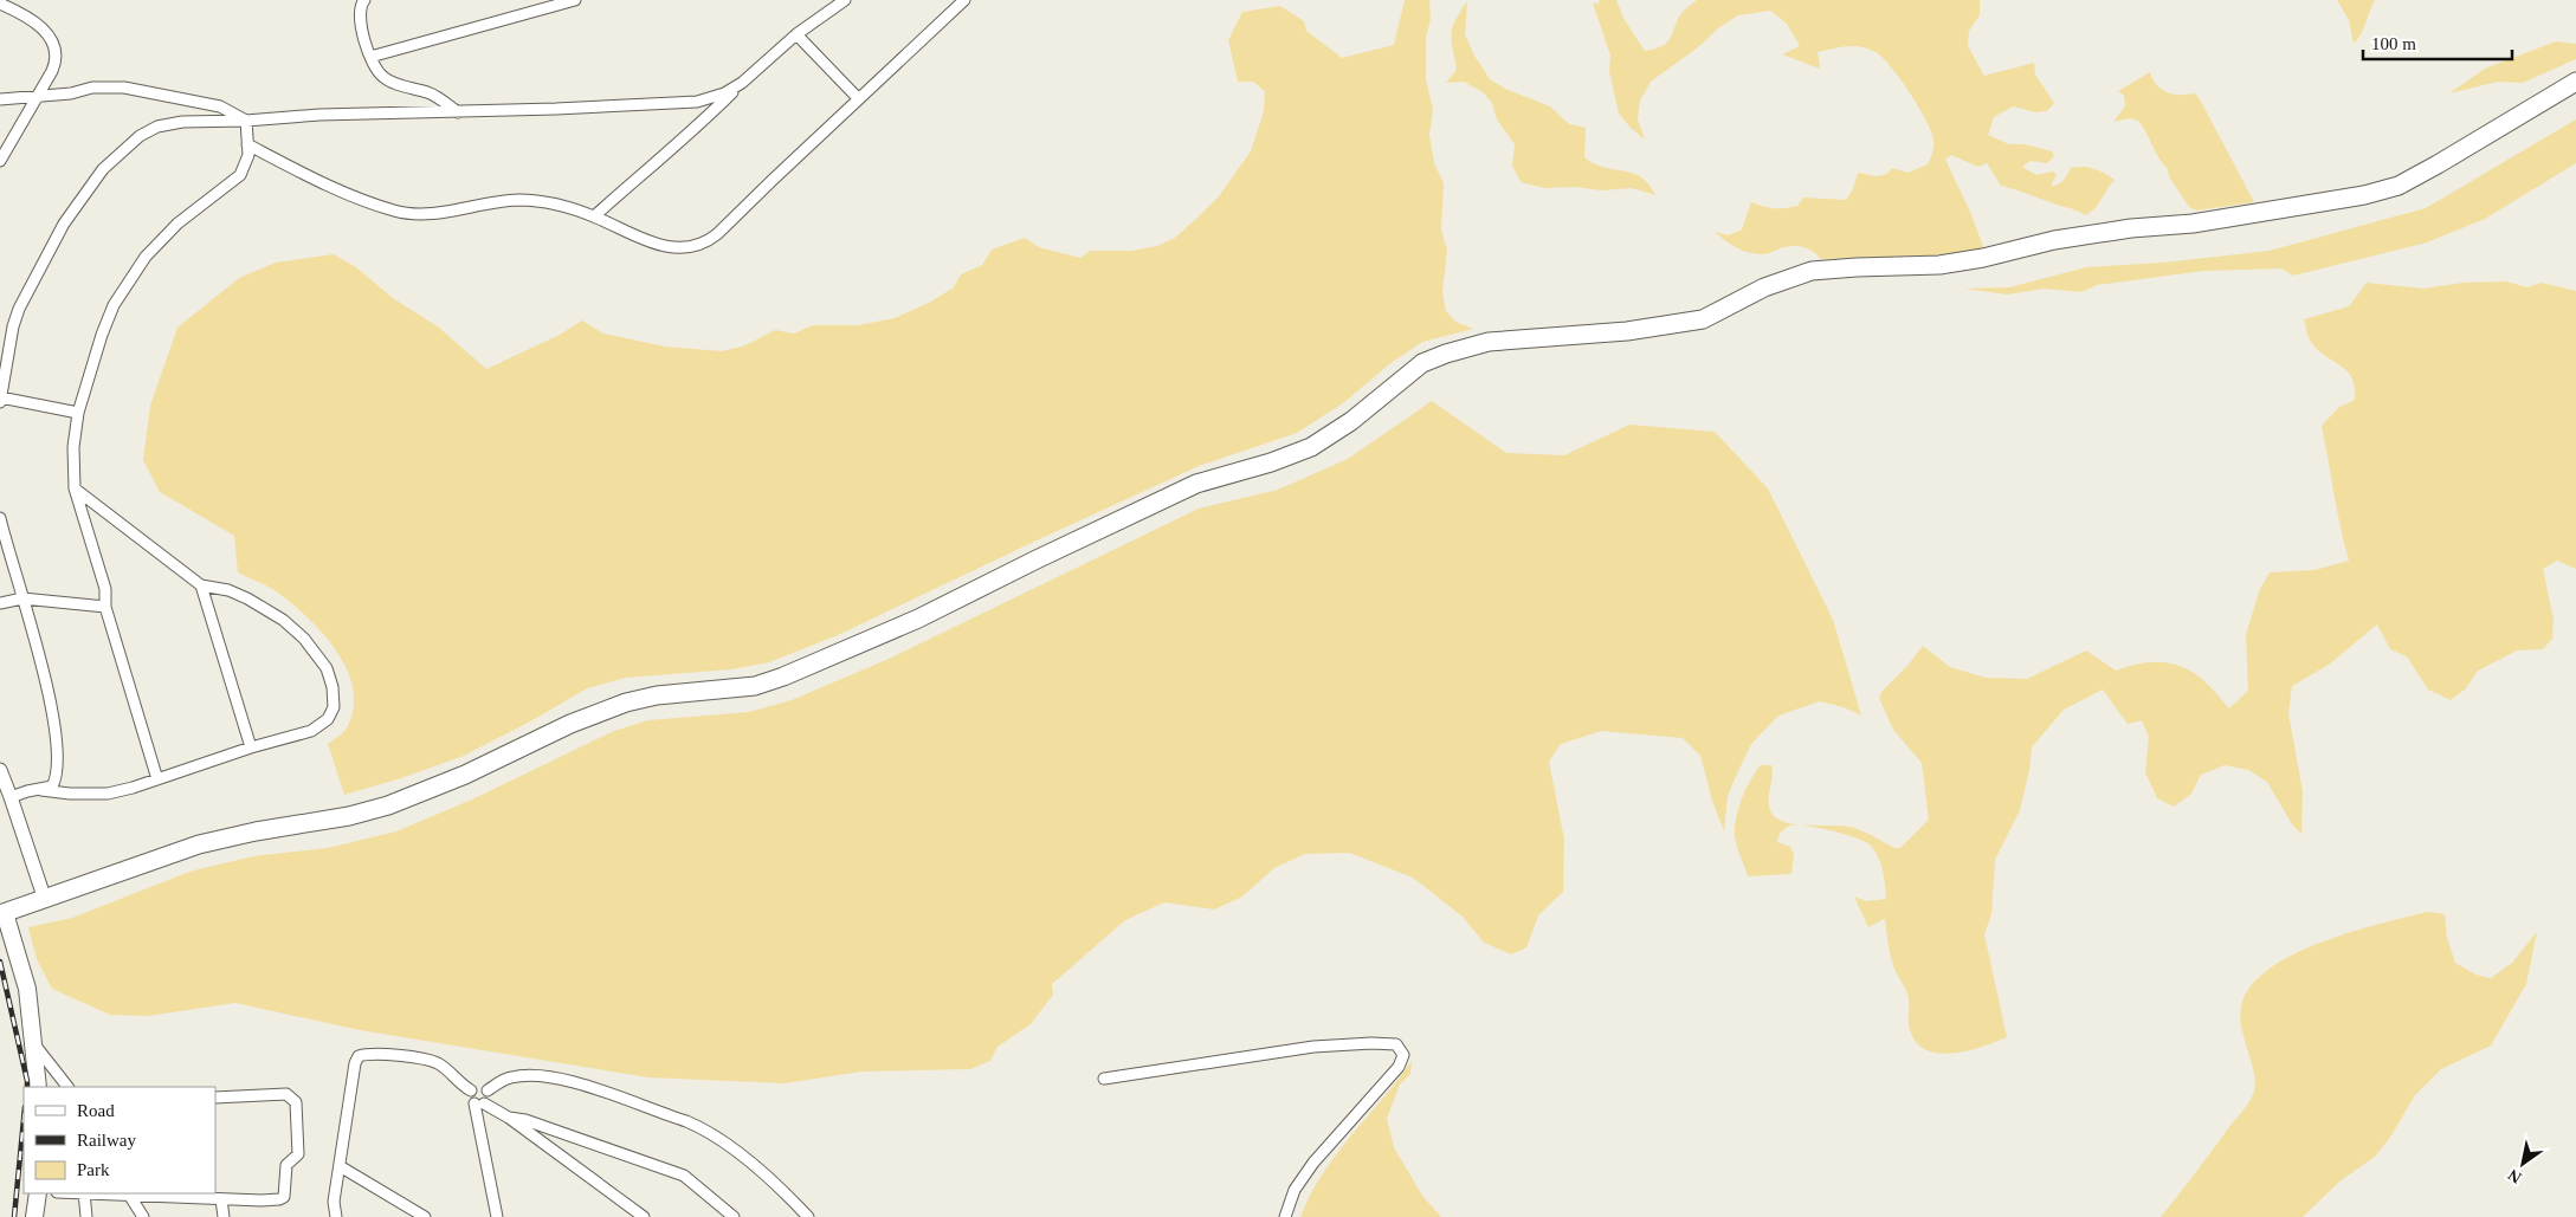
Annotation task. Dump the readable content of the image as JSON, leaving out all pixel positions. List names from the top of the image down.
{
  "legend": ["Road", "Railway", "Park"],
  "scale_bar": "100 m",
  "north": "bottom left"
}
